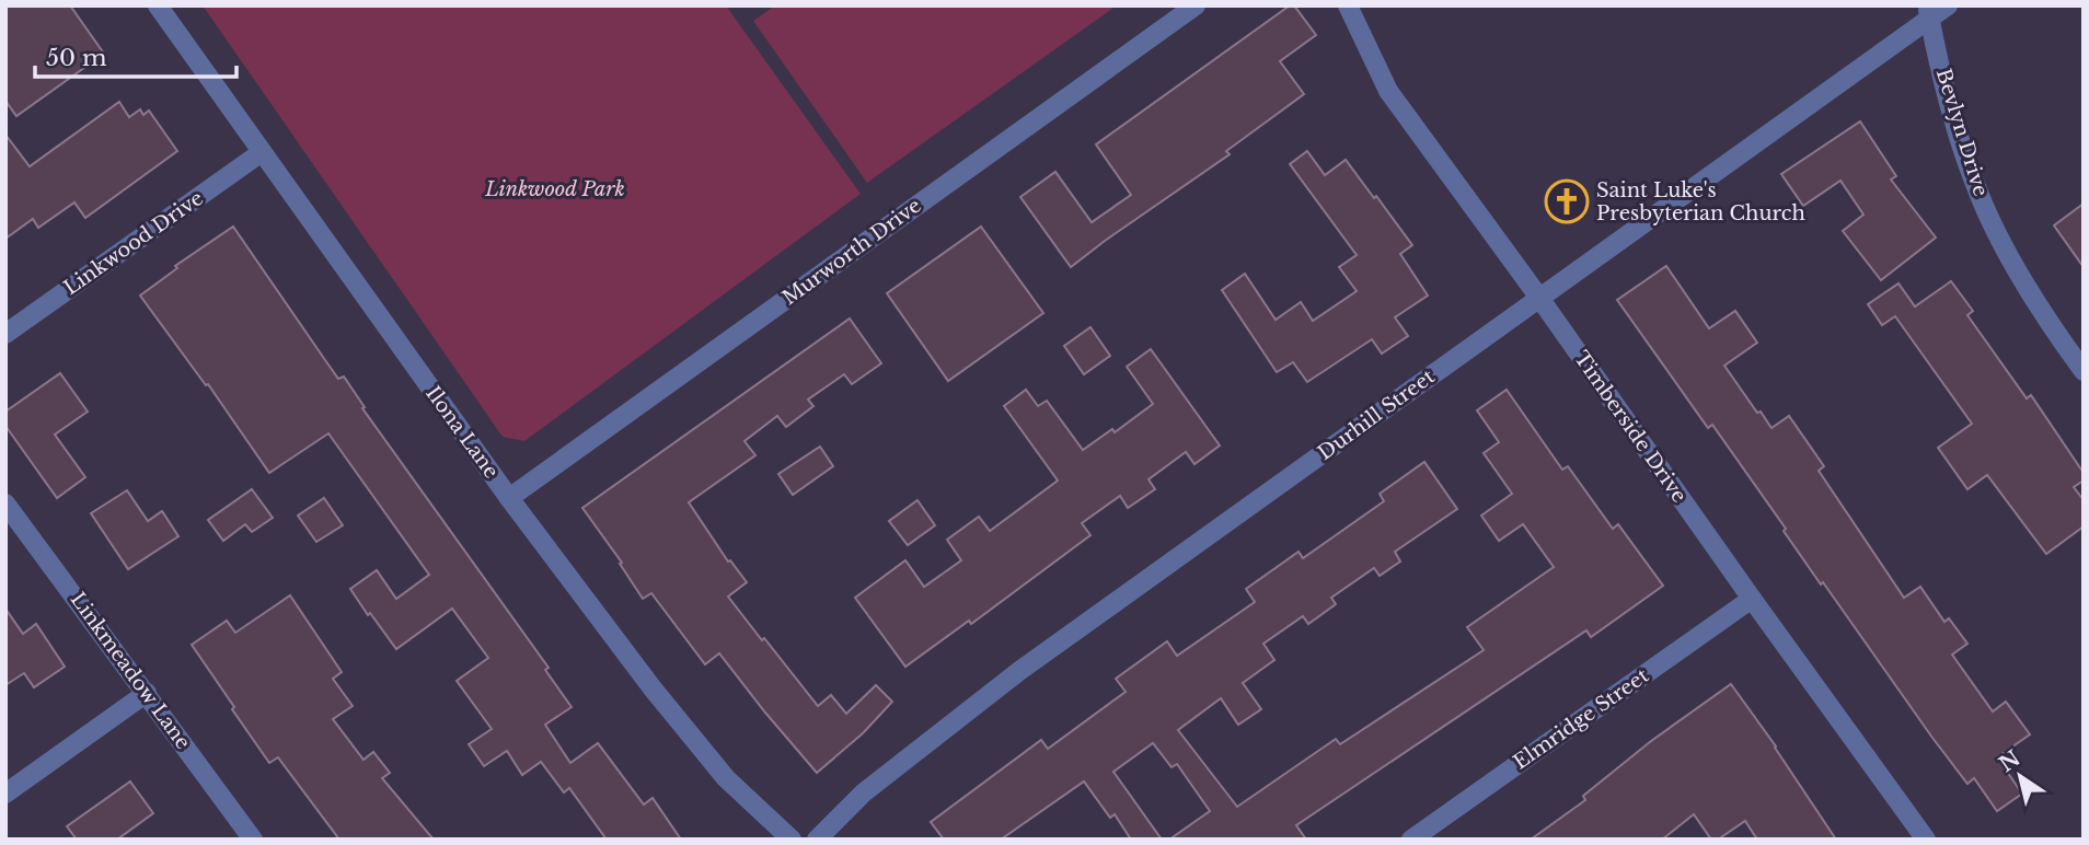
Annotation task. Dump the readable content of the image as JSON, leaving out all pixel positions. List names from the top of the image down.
{
  "streets": {
    "street": [
      "Bevlyn Drive",
      "Linkwood Drive",
      "Murworth Drive",
      "Durhill Street",
      "Timberside Drive",
      "Ilona Lane",
      "Linkmeadow Lane",
      "Elmridge Street"
    ]
  },
  "crossings": [
    ["Bevlyn Drive", "Durhill Street"],
    ["Linkwood Drive", "Ilona Lane"],
    ["Murworth Drive", "Ilona Lane"],
    ["Durhill Street", "Timberside Drive"],
    ["Timberside Drive", "Elmridge Street"]
  ],
  "parks": ["Linkwood Park"],
  "places": {
    "church": ["Saint Luke's Presbyterian Church"]
  },
  "scale_bar": "50 m",
  "north": "top left"
}
